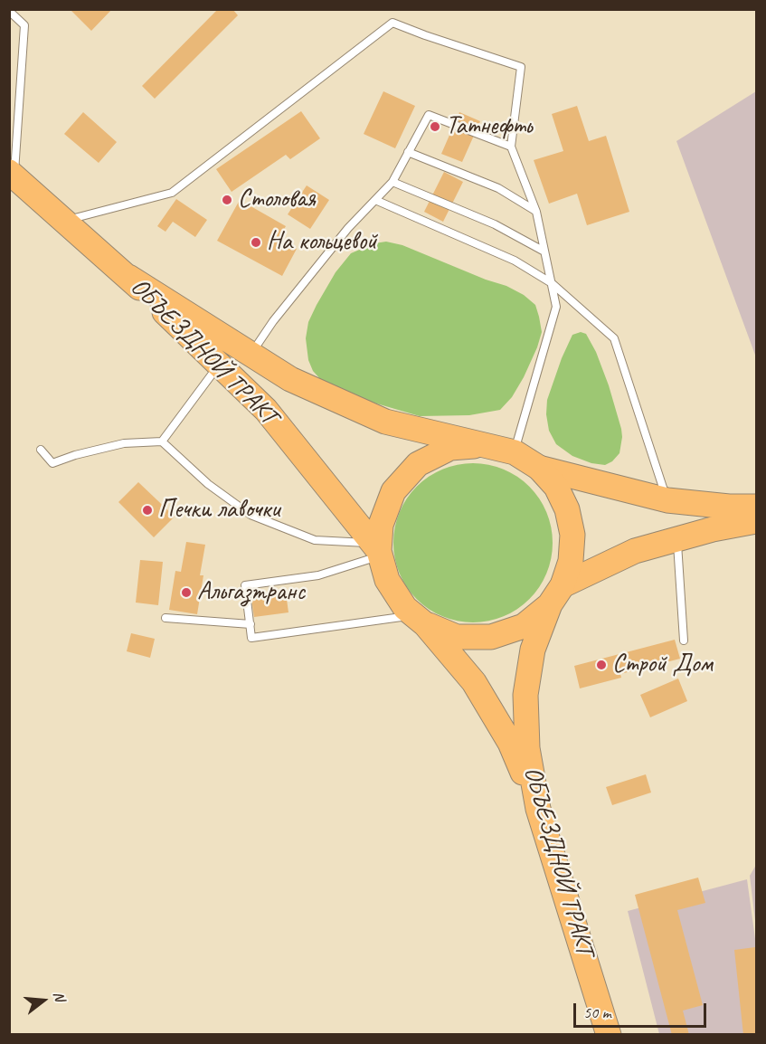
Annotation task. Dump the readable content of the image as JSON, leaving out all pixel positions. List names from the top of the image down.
{
  "streets": {
    "main road": ["ОБЪЕЗДНОЙ ТРАКТ"]
  },
  "places": [
    "Татнефть",
    "Столовая",
    "На кольцевой",
    "Печки лавочки",
    "Альгазтранс",
    "Строй Дом"
  ],
  "scale_bar": "50 m",
  "north": "right"
}
